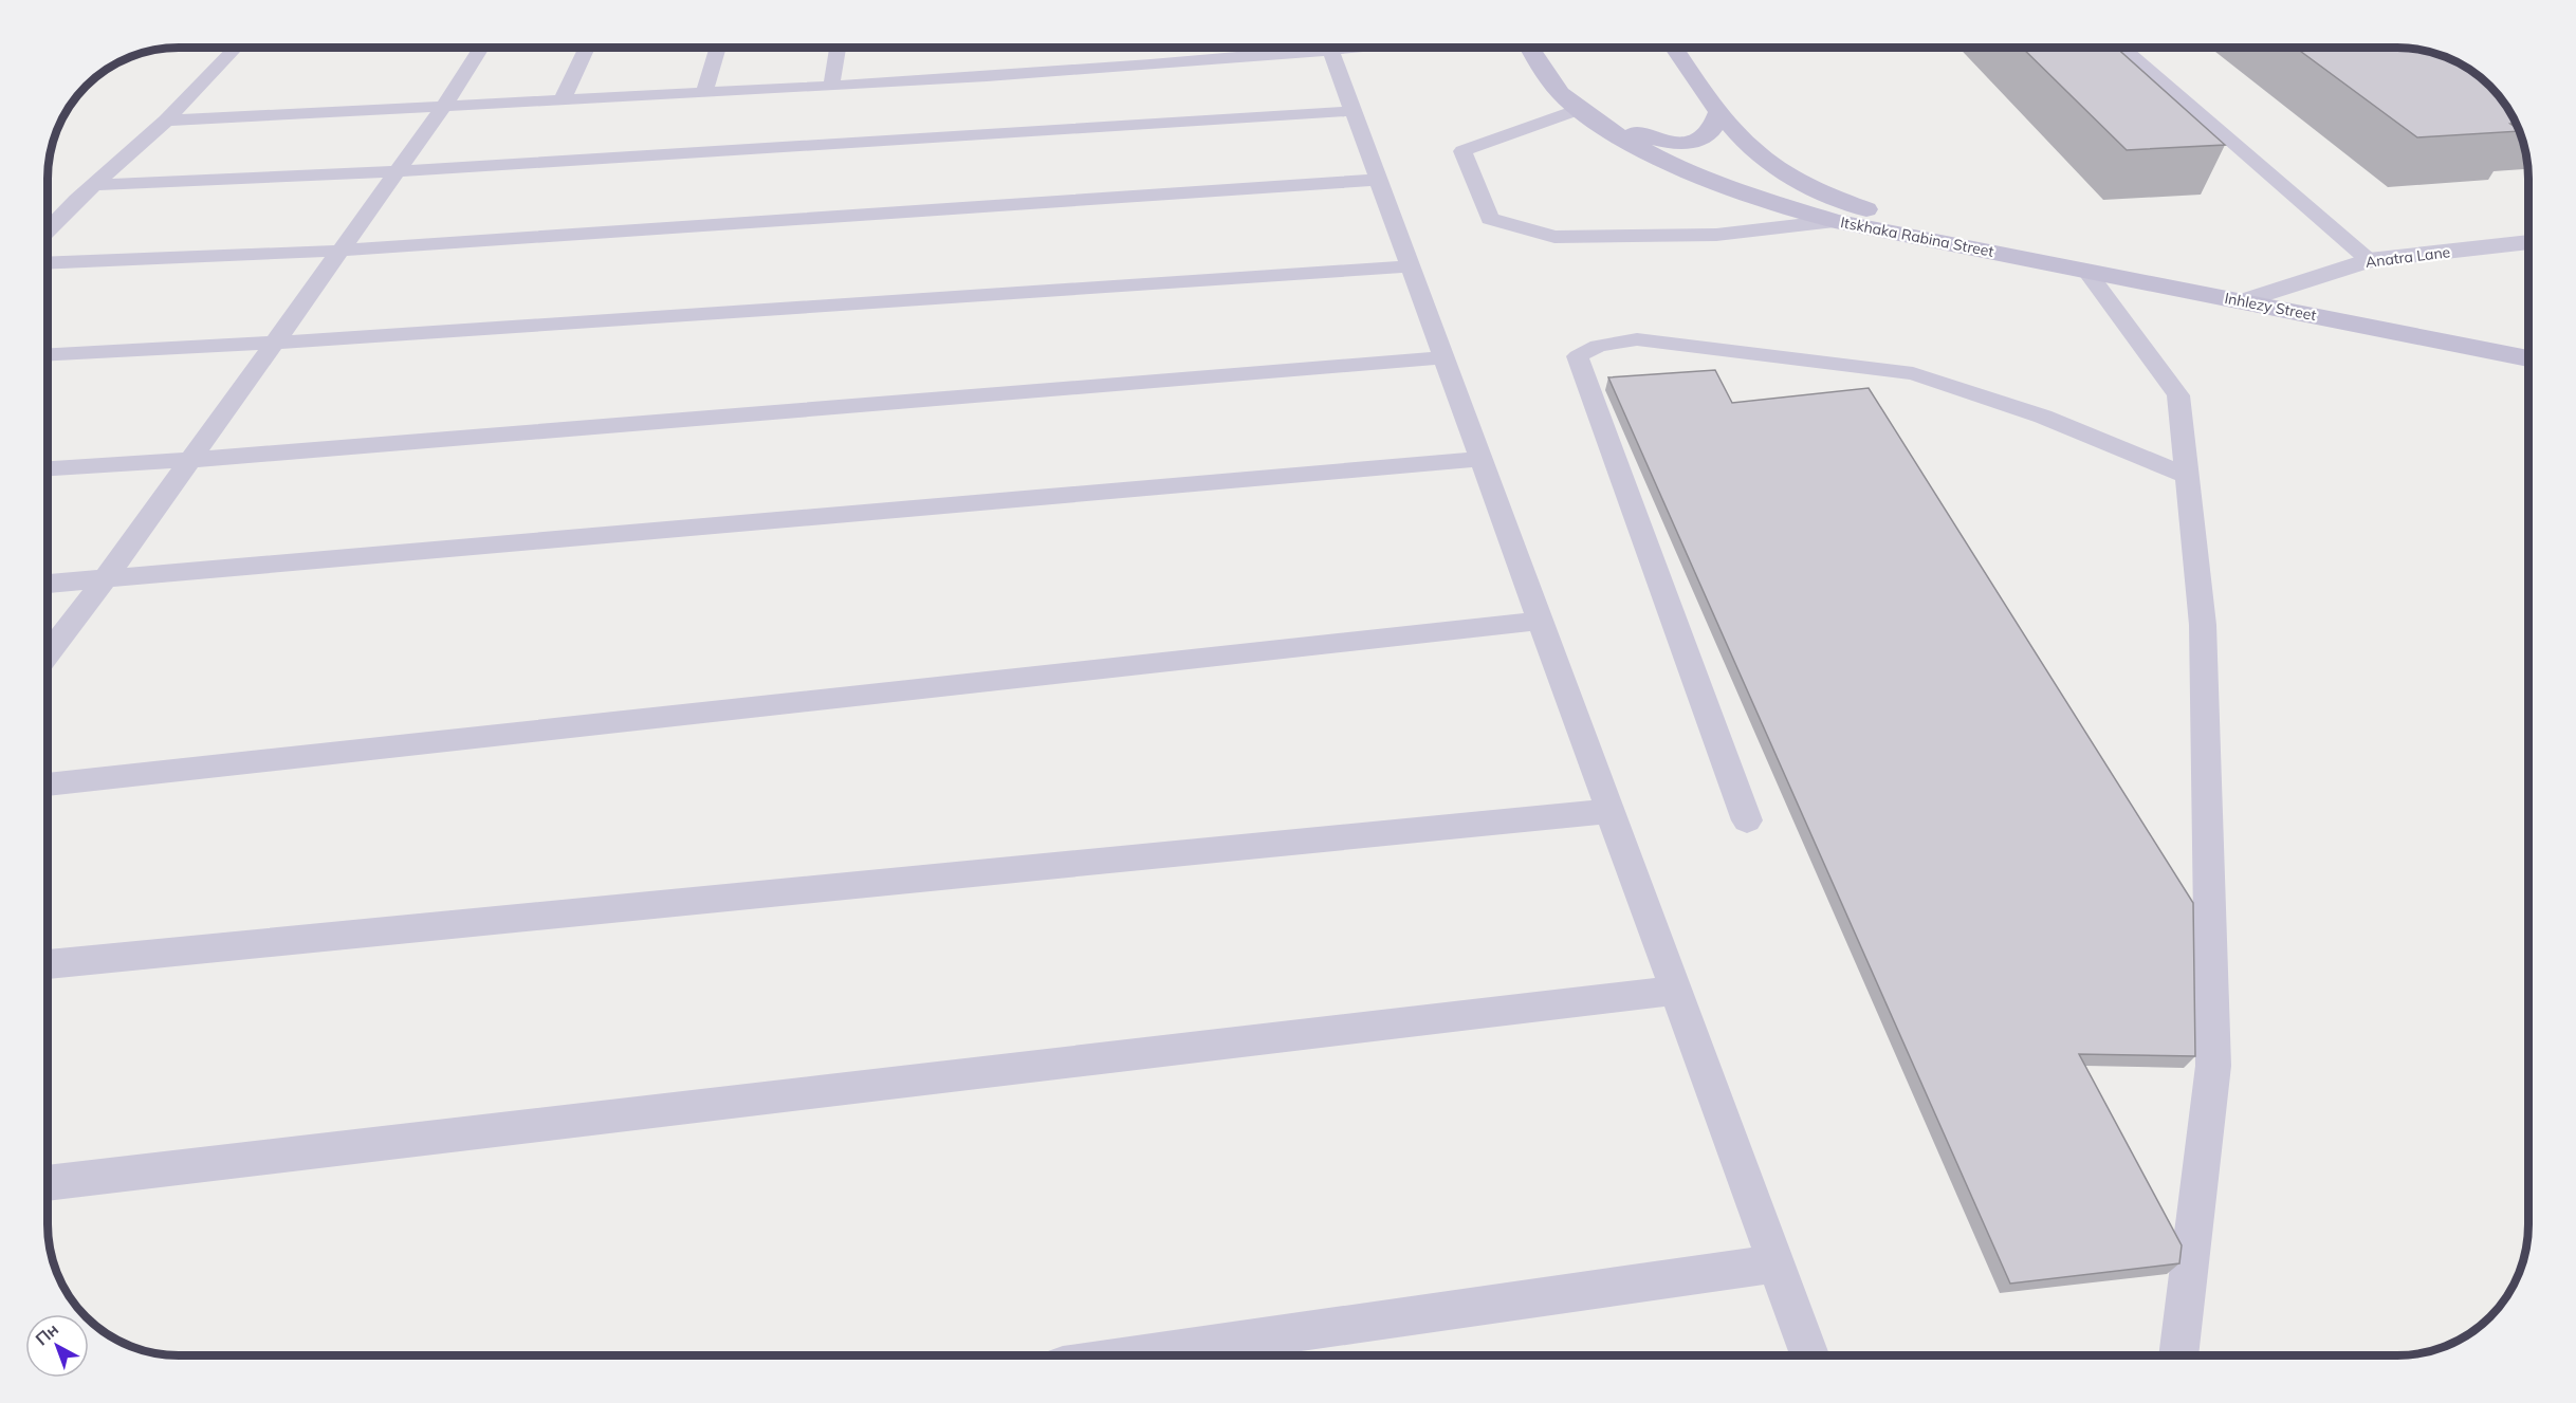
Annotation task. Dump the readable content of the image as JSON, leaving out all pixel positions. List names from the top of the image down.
{
  "streets": {
    "main road": ["Itskhaka Rabina Street", "Inhlezy Street"],
    "street": ["Anatra Lane"]
  },
  "crossings": [
    ["Itskhaka Rabina Street", "Inhlezy Street"],
    ["Anatra Lane", "Inhlezy Street"]
  ],
  "north": "top left"
}
